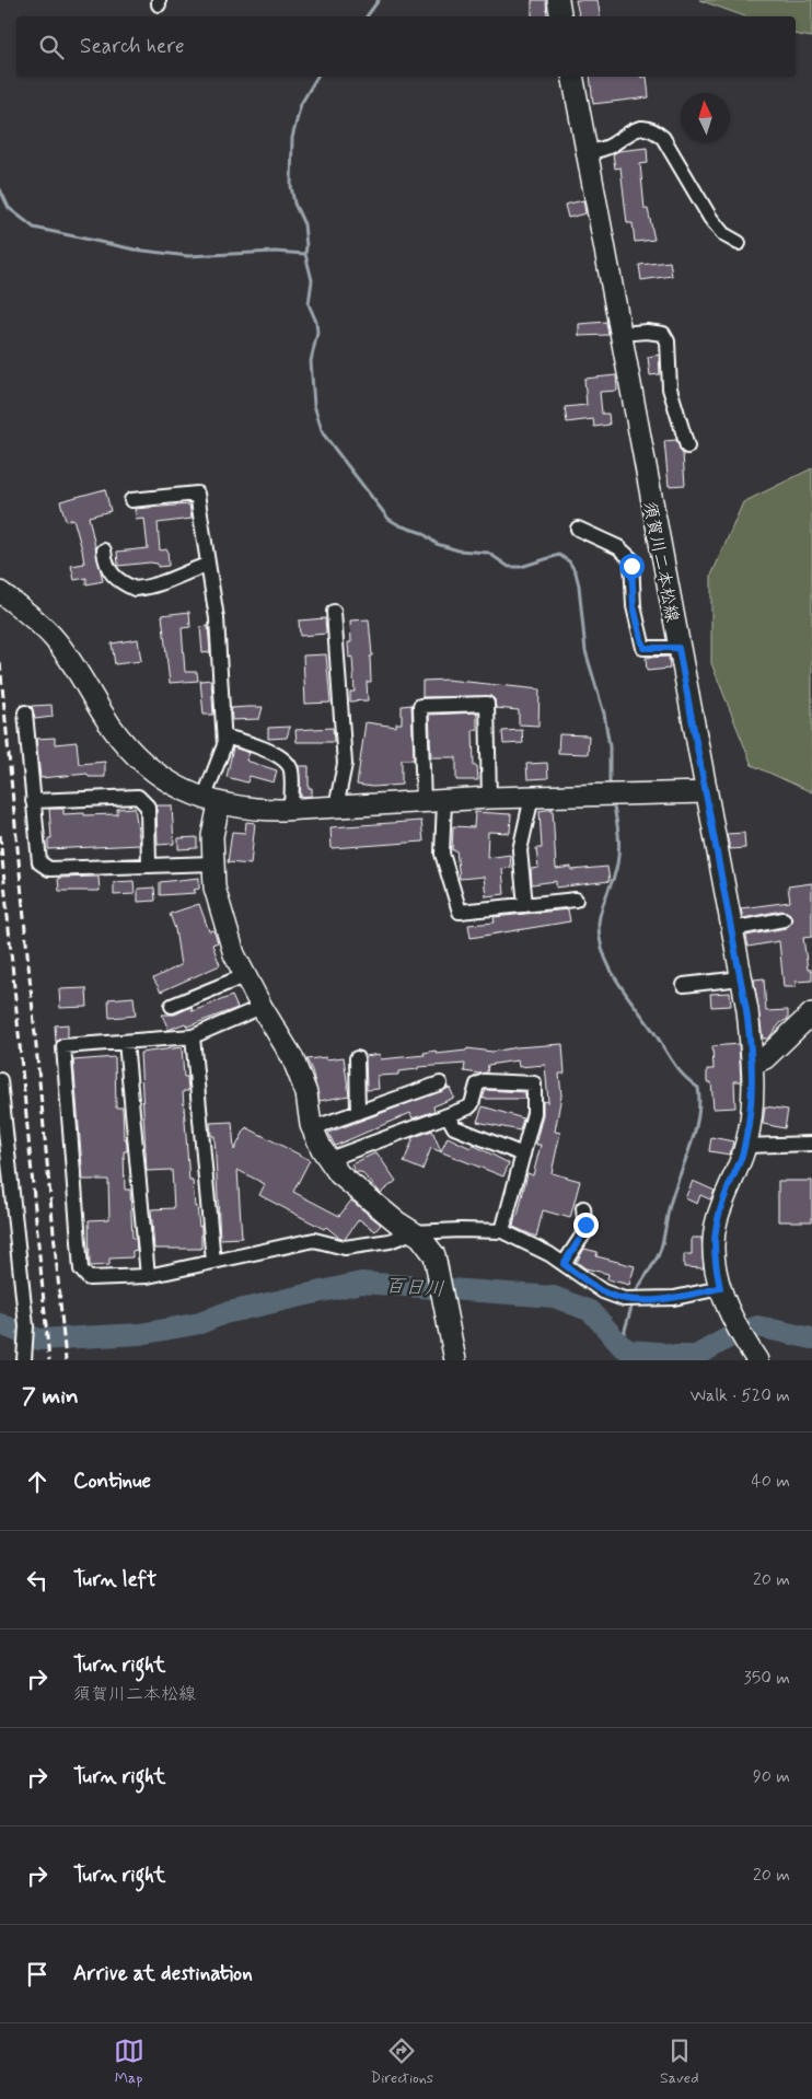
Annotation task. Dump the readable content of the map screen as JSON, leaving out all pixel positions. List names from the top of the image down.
{
  "streets": {
    "street": ["須賀川二本松線"]
  },
  "water": ["百日川"],
  "north": "top",
  "page": {
    "search": "Search here",
    "heading": ["7 min", "Walk · 520 m"],
    "list": [
      ["Continue", "40 m"],
      ["Turn left", "20 m"],
      ["Turn right", "須賀川二本松線", "350 m"],
      ["Turn right", "90 m"],
      ["Turn right", "20 m"],
      "Arrive at destination"
    ],
    "nav": ["Map", "Directions", "Saved"]
  }
}
